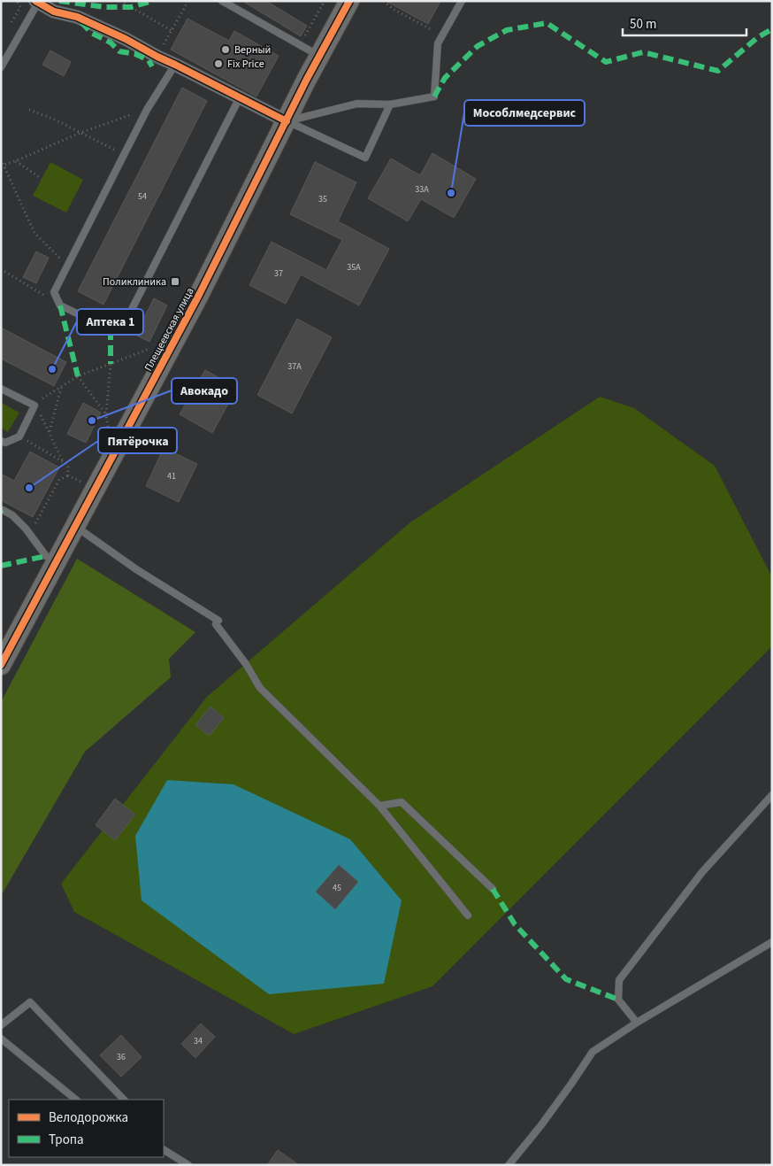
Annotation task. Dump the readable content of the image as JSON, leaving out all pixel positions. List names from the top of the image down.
{
  "streets": {
    "street": ["Плещеевская улица"]
  },
  "places": {
    "other": [
      "Верный",
      "Fix Price",
      "Мособлмедсервис",
      "Аптека 1",
      "Авокадо",
      "Пятёрочка"
    ],
    "transit": ["Поликлиника"]
  },
  "house_numbers": [
    "33А",
    "54",
    "35",
    "35А",
    "37",
    "37А",
    "41",
    "45",
    "34",
    "36"
  ],
  "legend": ["Велодорожка", "Тропа"],
  "scale_bar": "50 m"
}
